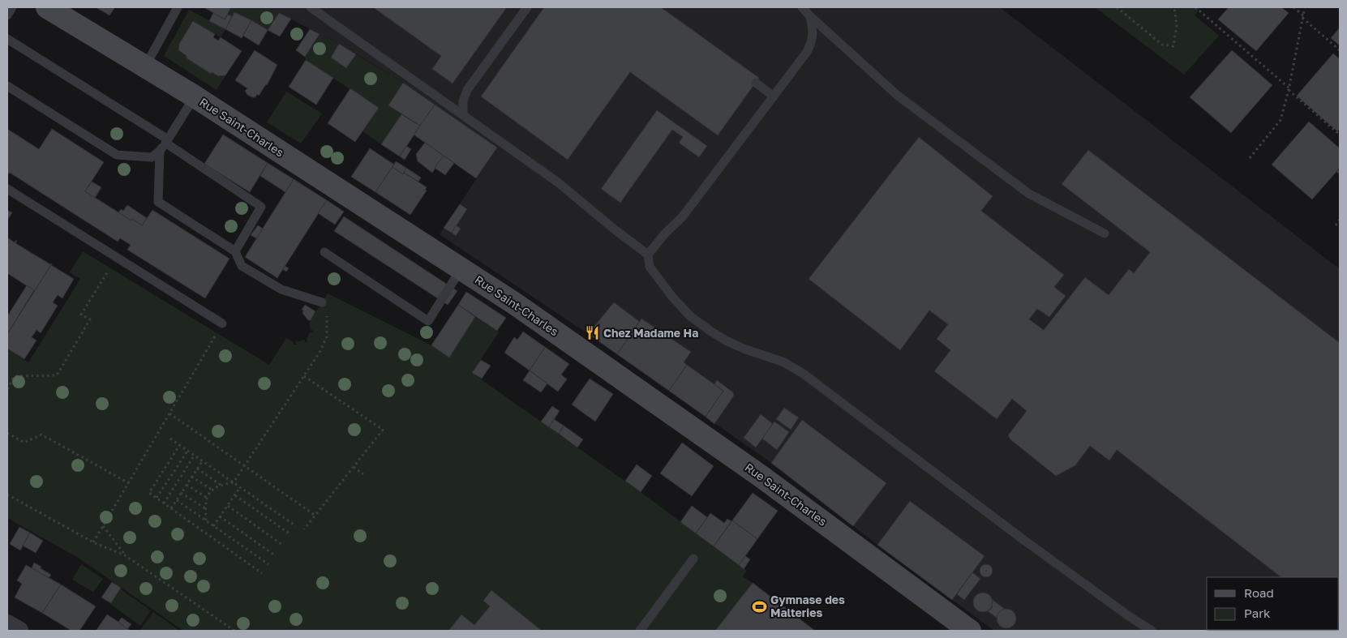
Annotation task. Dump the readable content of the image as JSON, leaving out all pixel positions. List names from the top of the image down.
{
  "streets": {
    "street": ["Rue Saint-Charles"]
  },
  "places": {
    "restaurant": ["Chez Madame Ha"],
    "sports": ["Gymnase des Malteries"]
  },
  "legend": ["Road", "Park"]
}
